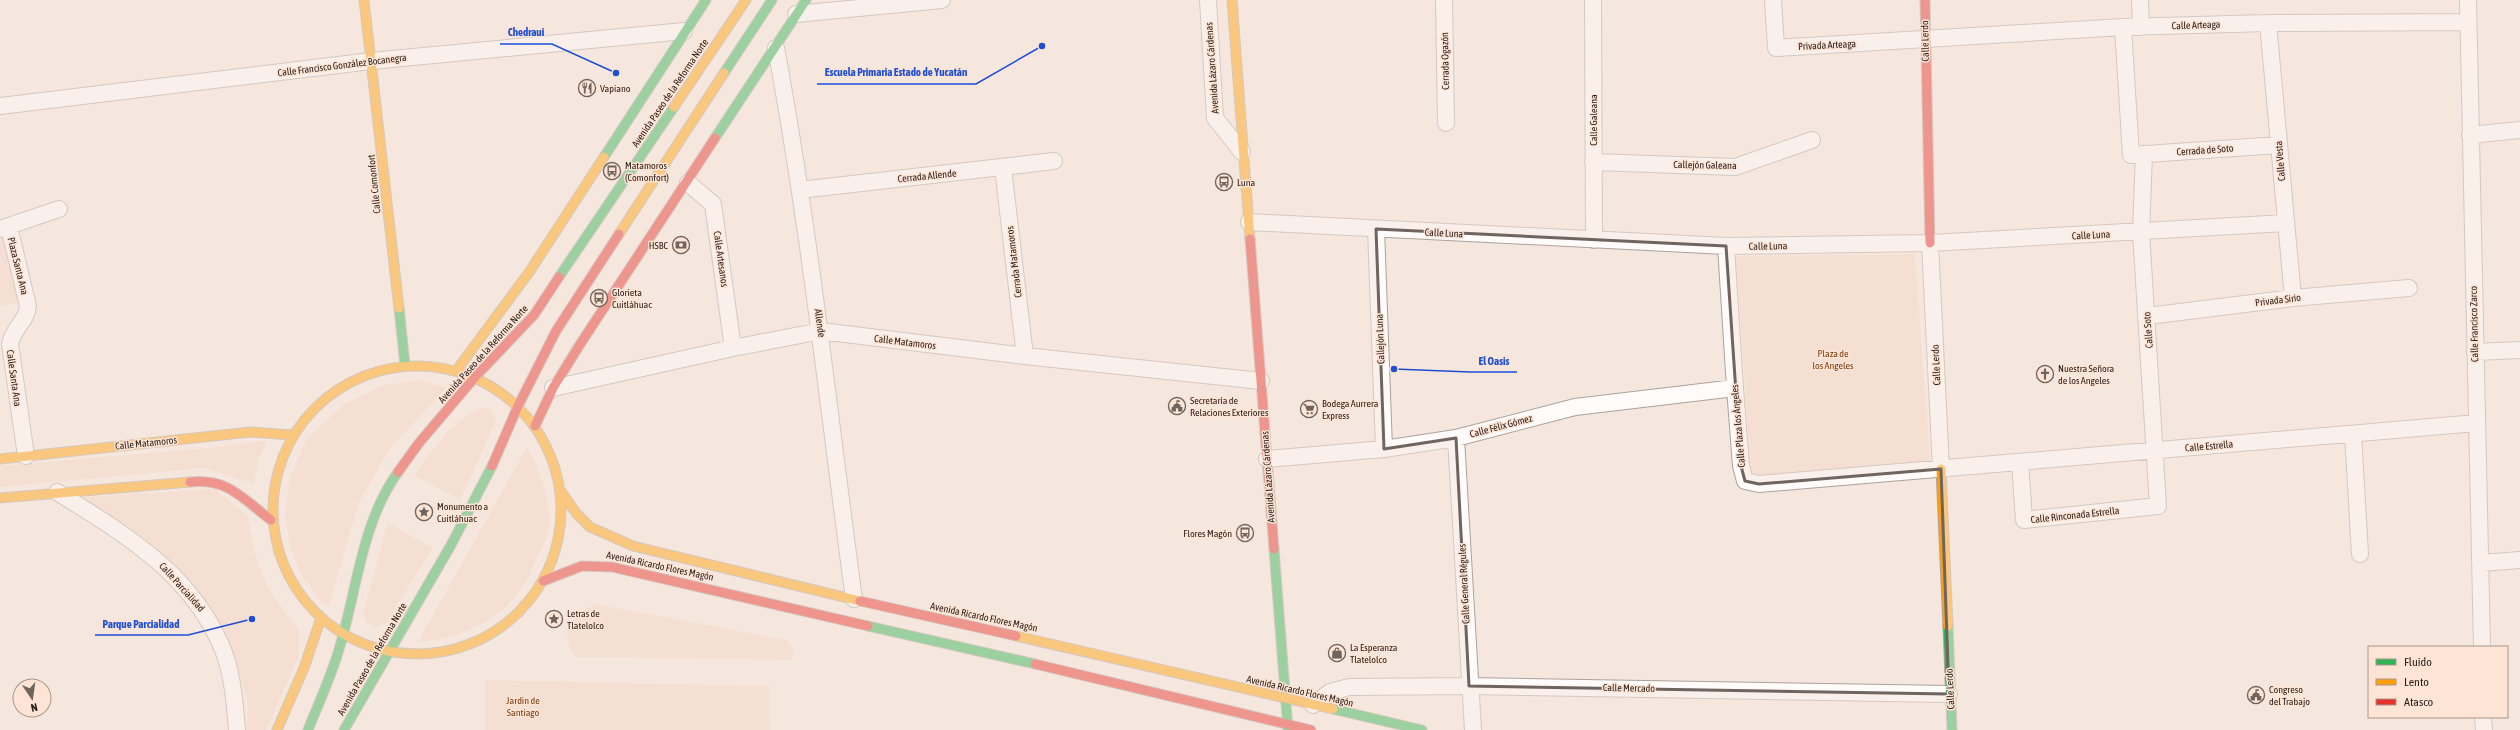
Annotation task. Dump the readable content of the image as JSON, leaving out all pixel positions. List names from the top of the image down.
{
  "streets": {
    "main road": [
      "Calle Lerdo",
      "Avenida Lázaro Cárdenas",
      "Avenida Paseo de la Reforma Norte",
      "Calle Comonfort",
      "Calle Matamoros",
      "Avenida Ricardo Flores Magón"
    ],
    "street": [
      "Calle Arteaga",
      "Privada Arteaga",
      "Cerrada Ogazón",
      "Calle Francisco González Bocanegra",
      "Calle Galeana",
      "Cerrada de Soto",
      "Calle Vesta",
      "Callejón Galeana",
      "Cerrada Allende",
      "Calle Luna",
      "Calle Artesanos",
      "Cerrada Matamoros",
      "Plaza Santa Ana",
      "Privada Sirio",
      "Allende",
      "Calle Francisco Zarco",
      "Calle Soto",
      "Callejón Luna",
      "Calle Santa Ana",
      "Calle Félix Gómez",
      "Calle Plaza los Ángeles",
      "Calle Estrella",
      "Calle Rinconada Estrella",
      "Calle General Régules",
      "Calle Parcialidad",
      "Calle Mercado"
    ]
  },
  "crossings": [
    ["Calle Arteaga", "Calle Lerdo"],
    ["Calle Arteaga", "Privada Arteaga"],
    ["Calle Arteaga", "Calle Vesta"],
    ["Calle Arteaga", "Calle Francisco Zarco"],
    ["Calle Arteaga", "Calle Soto"],
    ["Calle Lerdo", "Privada Arteaga"],
    ["Calle Lerdo", "Calle Luna"],
    ["Calle Lerdo", "Calle Plaza los Ángeles"],
    ["Calle Lerdo", "Calle Estrella"],
    ["Calle Lerdo", "Calle Mercado"],
    ["Calle Francisco González Bocanegra", "Avenida Paseo de la Reforma Norte"],
    ["Calle Francisco González Bocanegra", "Calle Comonfort"],
    ["Avenida Lázaro Cárdenas", "Calle Luna"],
    ["Avenida Lázaro Cárdenas", "Calle Matamoros"],
    ["Avenida Lázaro Cárdenas", "Calle Félix Gómez"],
    ["Avenida Lázaro Cárdenas", "Avenida Ricardo Flores Magón"],
    ["Calle Galeana", "Callejón Galeana"],
    ["Calle Galeana", "Calle Luna"],
    ["Cerrada de Soto", "Calle Vesta"],
    ["Cerrada de Soto", "Calle Soto"],
    ["Calle Vesta", "Calle Luna"],
    ["Calle Vesta", "Privada Sirio"],
    ["Cerrada Allende", "Cerrada Matamoros"],
    ["Cerrada Allende", "Allende"],
    ["Calle Luna", "Calle Soto"],
    ["Calle Luna", "Callejón Luna"],
    ["Calle Luna", "Calle Plaza los Ángeles"],
    ["Calle Artesanos", "Calle Matamoros"],
    ["Cerrada Matamoros", "Calle Matamoros"],
    ["Plaza Santa Ana", "Calle Santa Ana"],
    ["Privada Sirio", "Calle Soto"],
    ["Allende", "Calle Matamoros"],
    ["Allende", "Avenida Ricardo Flores Magón"],
    ["Calle Francisco Zarco", "Calle Estrella"],
    ["Calle Soto", "Calle Estrella"],
    ["Calle Soto", "Calle Rinconada Estrella"],
    ["Callejón Luna", "Calle Félix Gómez"],
    ["Calle Matamoros", "Calle Santa Ana"],
    ["Calle Félix Gómez", "Calle Plaza los Ángeles"],
    ["Calle Félix Gómez", "Calle General Régules"],
    ["Calle Plaza los Ángeles", "Calle Estrella"],
    ["Calle Estrella", "Calle Rinconada Estrella"],
    ["Avenida Ricardo Flores Magón", "Calle Mercado"],
    ["Calle General Régules", "Calle Mercado"]
  ],
  "parks": ["Plaza de los Angeles", "Jardin de Santiago"],
  "places": {
    "other": [
      "Escuela Primaria Estado de Yucatán",
      "Chedraui",
      "El Oasis",
      "Parque Parcialidad"
    ],
    "restaurant": ["Vapiano"],
    "bus stop": [
      "Matamoros (Comonfort)",
      "Luna",
      "Glorieta Cuitláhuac",
      "Flores Magón"
    ],
    "bank": ["HSBC"],
    "church": ["Nuestra Señora de los Angeles"],
    "public building": ["Secretaría de Relaciones Exteriores", "Congreso del Trabajo"],
    "supermarket": ["Bodega Aurrera Express"],
    "place": ["Monumento a Cuitláhuac", "Letras de Tlatelolco"],
    "shop": ["La Esperanza Tlatelolco"]
  },
  "legend": ["Fluido", "Lento", "Atasco"],
  "north": "bottom"
}
